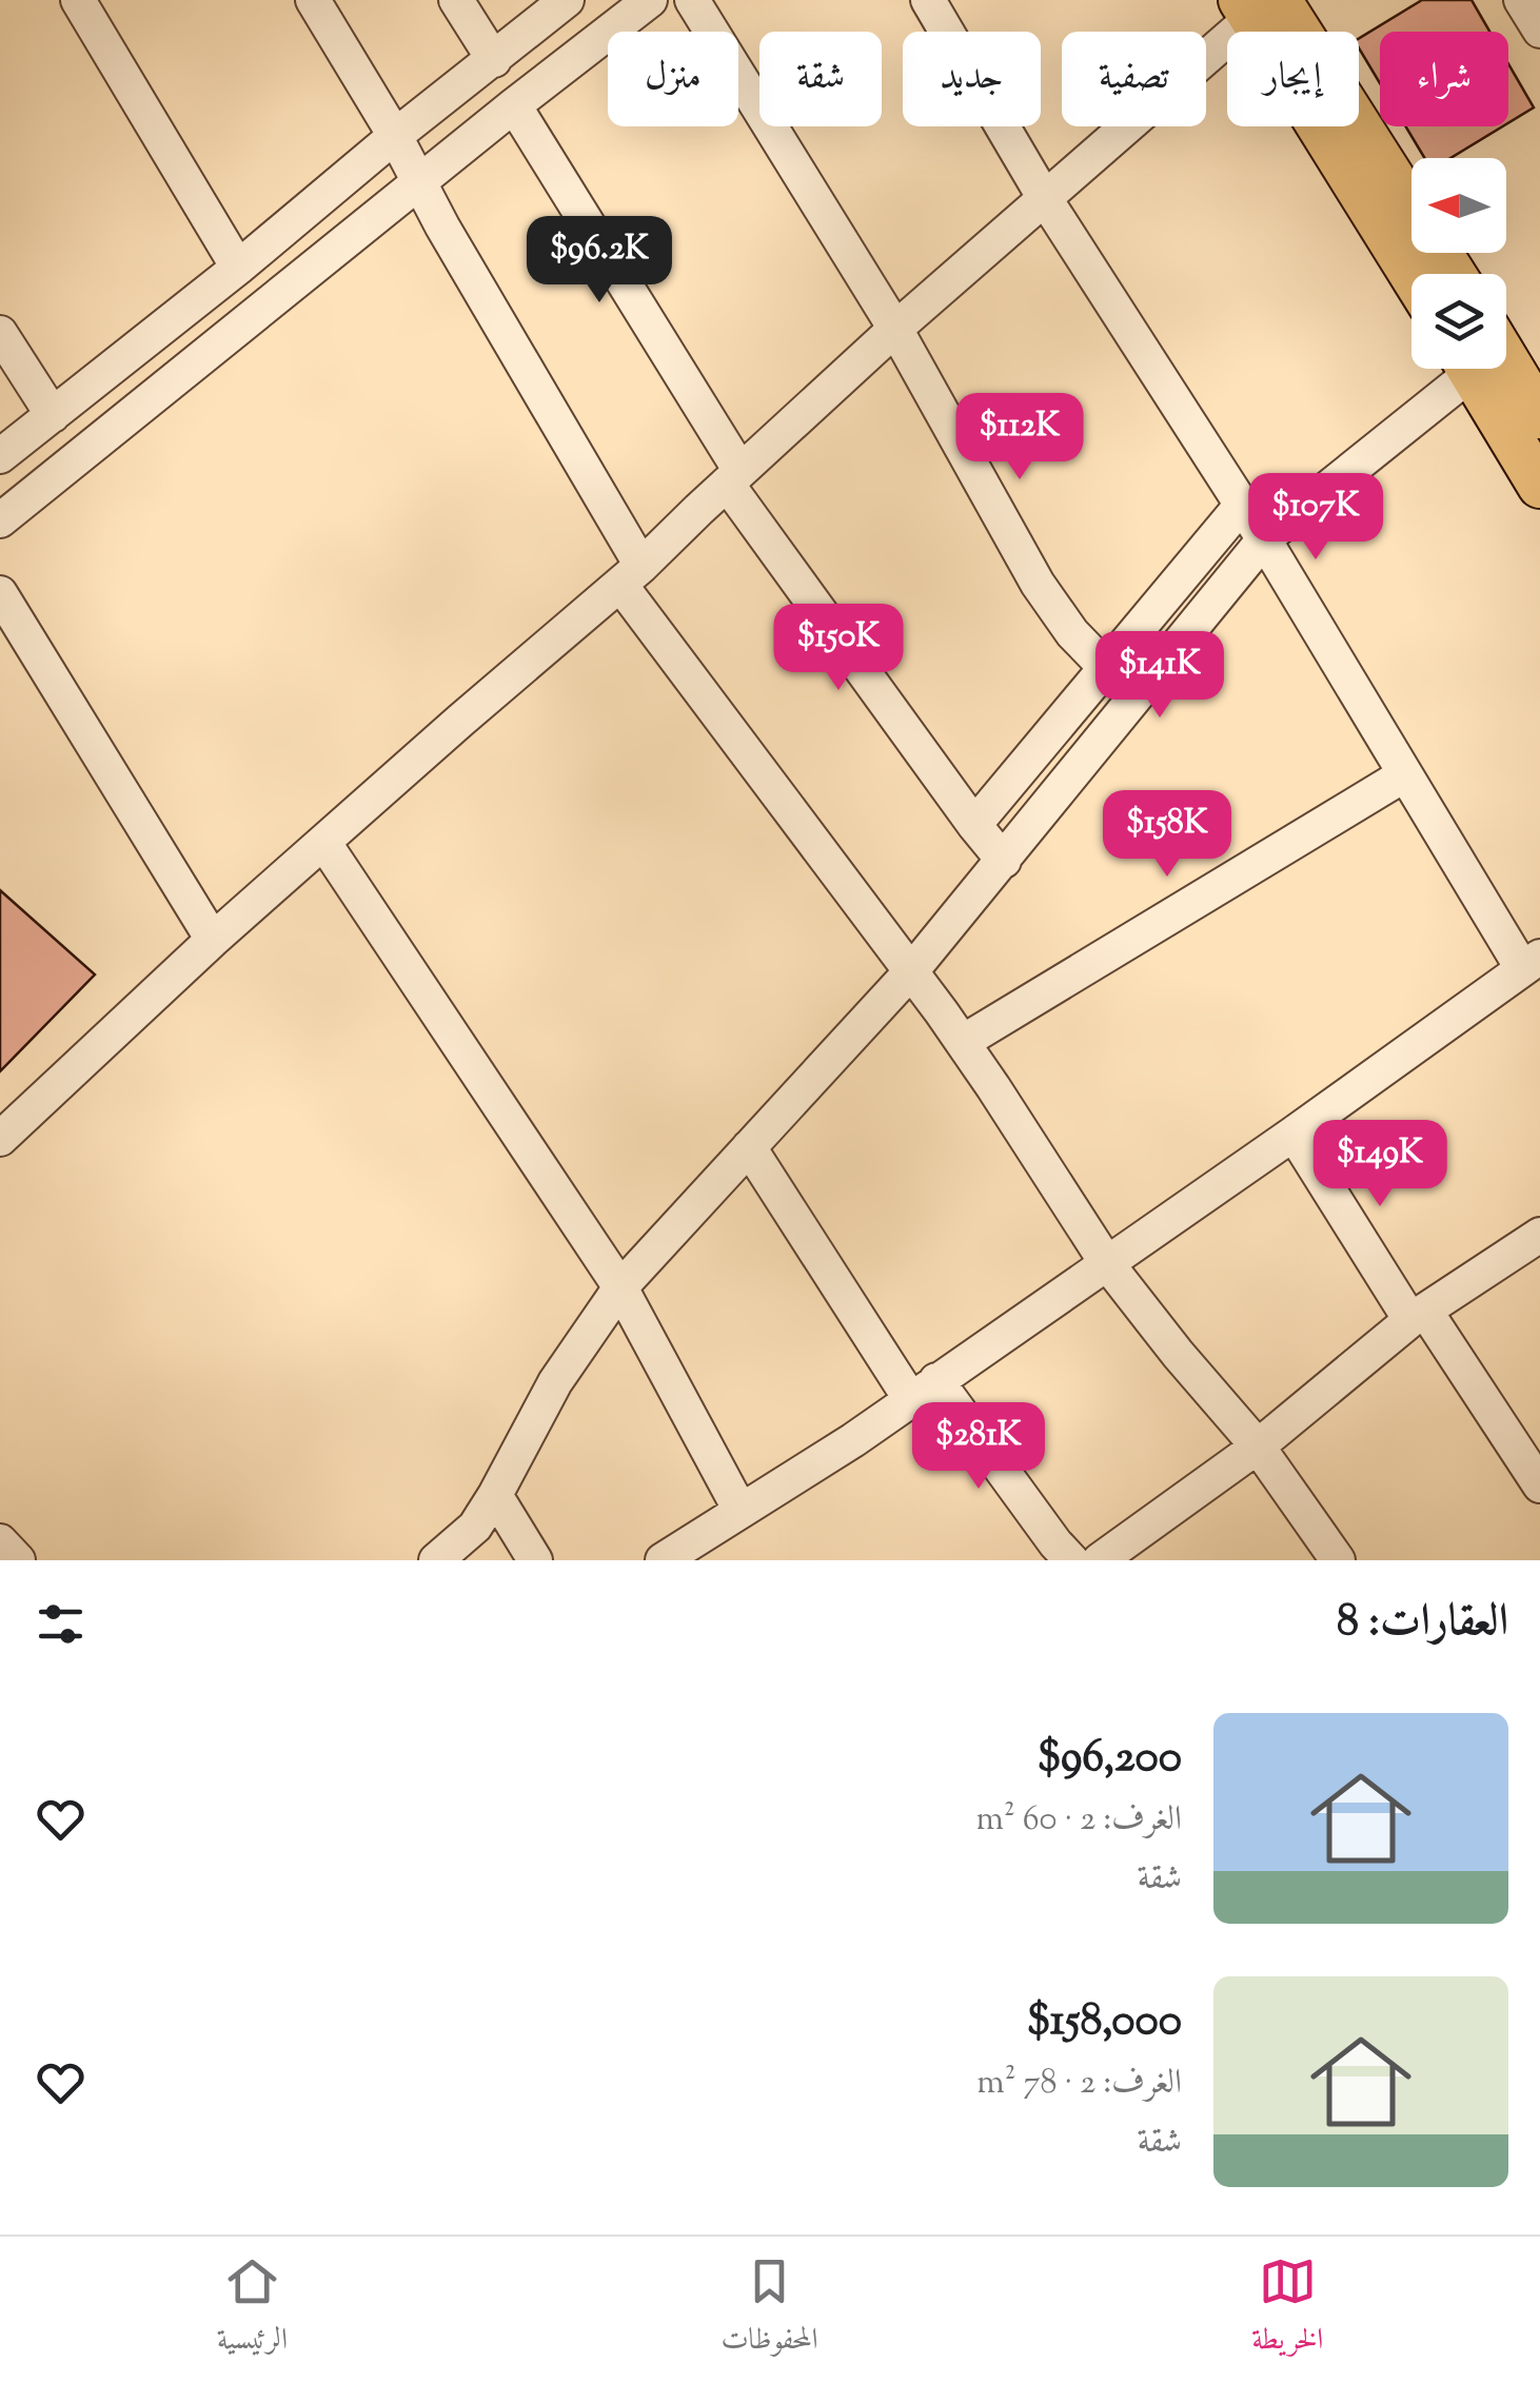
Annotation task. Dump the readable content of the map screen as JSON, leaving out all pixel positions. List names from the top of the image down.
{
  "north": "left",
  "page": {
    "chip": [
      "شراء",
      "إيجار",
      "تصفية",
      "جديد",
      "شقة",
      "منزل"
    ],
    "price": [
      "$96.2K",
      "$112K",
      "$107K",
      "$150K",
      "$141K",
      "$158K",
      "$149K",
      "$281K"
    ],
    "heading": "العقارات: 8",
    "list": [
      {
        "name": "$96,200",
        "note": "الغرف: 2 · 60 m² · شقة"
      },
      {
        "name": "$158,000",
        "note": "الغرف: 2 · 78 m² · شقة"
      }
    ],
    "tabs": ["الخريطة", "المحفوظات", "الرئيسية"]
  }
}
